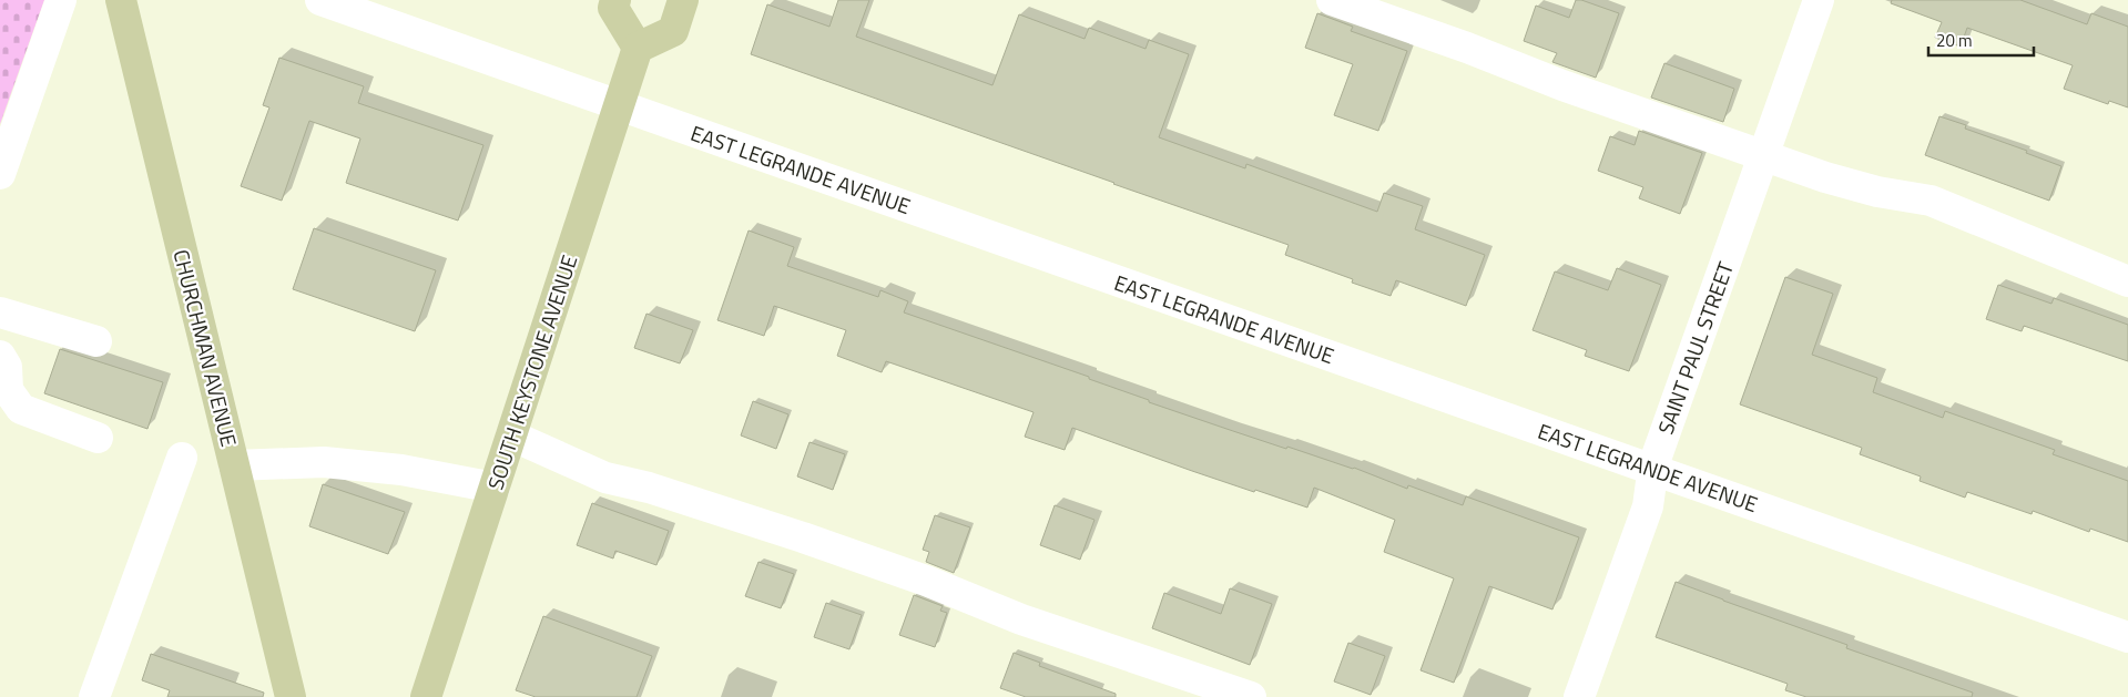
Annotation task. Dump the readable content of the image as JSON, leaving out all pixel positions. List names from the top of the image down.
{
  "streets": {
    "main road": ["CHURCHMAN AVENUE", "SOUTH KEYSTONE AVENUE"],
    "street": ["EAST LEGRANDE AVENUE", "SAINT PAUL STREET"]
  },
  "crossings": [
    ["EAST LEGRANDE AVENUE", "SAINT PAUL STREET"],
    ["EAST LEGRANDE AVENUE", "SOUTH KEYSTONE AVENUE"]
  ],
  "scale_bar": "20 m"
}
